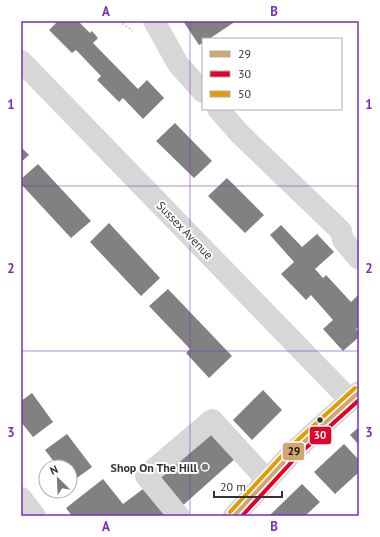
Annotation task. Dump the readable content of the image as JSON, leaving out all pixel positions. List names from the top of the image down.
{
  "streets": {
    "street": ["Sussex Avenue"]
  },
  "places": ["Shop On The Hill"],
  "lines": ["transit line 50", "transit line 29", "transit line 30"],
  "legend": ["29", "30", "50"],
  "scale_bar": "20 m",
  "north": "top left",
  "grid": {
    "columns": ["A", "B"],
    "rows": ["1", "2", "3"]
  }
}
